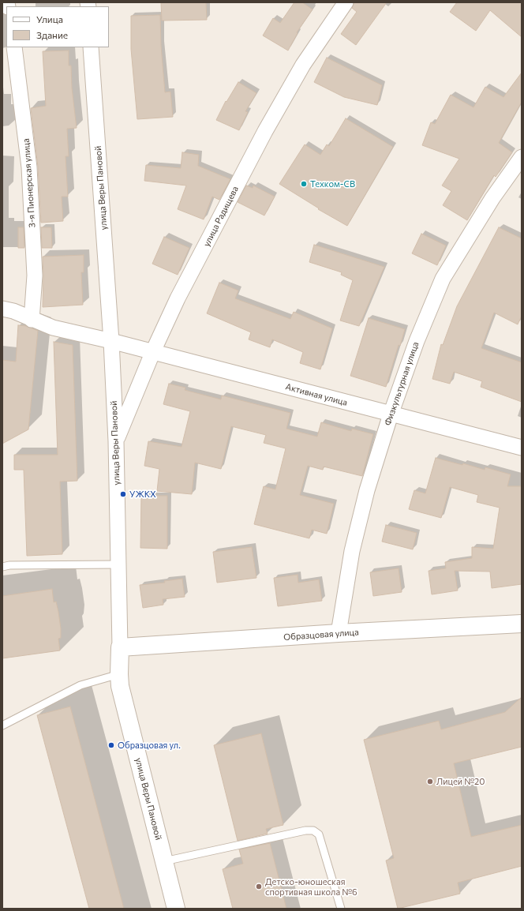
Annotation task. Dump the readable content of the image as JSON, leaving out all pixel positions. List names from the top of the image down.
{
  "streets": {
    "street": [
      "3-я Пионерская улица",
      "улица Веры Пановой",
      "улица Радищева",
      "Физкультурная улица",
      "Активная улица",
      "Образцовая улица"
    ]
  },
  "crossings": [
    ["3-я Пионерская улица", "Активная улица"],
    ["улица Веры Пановой", "улица Радищева"],
    ["улица Веры Пановой", "Активная улица"],
    ["улица Веры Пановой", "Образцовая улица"],
    ["улица Радищева", "Активная улица"],
    ["Физкультурная улица", "Активная улица"],
    ["Физкультурная улица", "Образцовая улица"]
  ],
  "places": [
    "Техком-СВ",
    "УЖКХ",
    "Образцовая ул.",
    "Лицей №20",
    "Детско-юношеская спортивная школа №6"
  ],
  "legend": ["Улица", "Здание"]
}
